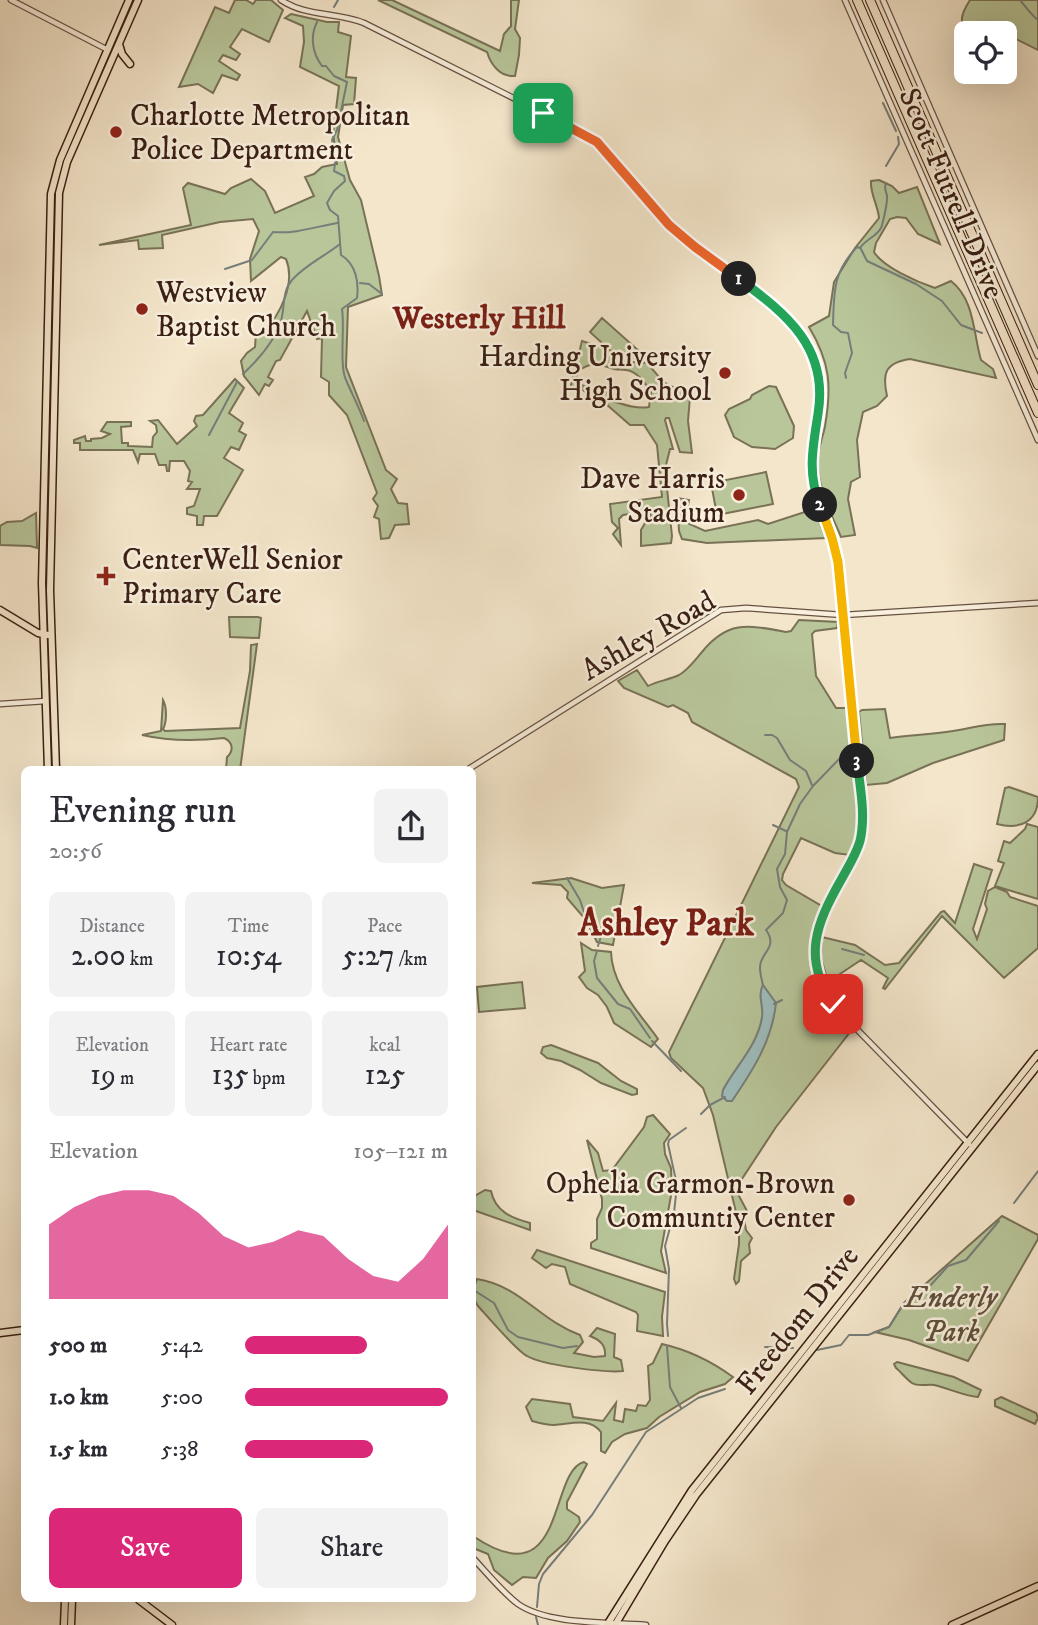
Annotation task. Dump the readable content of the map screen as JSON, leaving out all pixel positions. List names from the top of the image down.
{
  "streets": {
    "main road": ["Freedom Drive"],
    "street": ["Scott Futrell Drive", "Ashley Road"]
  },
  "districts": ["Westerly Hill", "Ashley Park"],
  "parks": ["Enderly Park"],
  "places": {
    "other": [
      "Charlotte Metropolitan Police Department",
      "Westview Baptist Church",
      "Harding University High School",
      "Dave Harris Stadium",
      "Ophelia Garmon-Brown Communtiy Center"
    ],
    "health": ["CenterWell Senior Primary Care"]
  },
  "page": {
    "pins": ["1", "2", "3"],
    "heading": ["Evening run", "20:56"],
    "stats": [
      ["Distance", "2.00 km"],
      ["Time", "10:54"],
      ["Pace", "5:27 /km"],
      ["Elevation", "19 m"],
      ["Heart rate", "135 bpm"],
      ["kcal", "125"]
    ],
    "chart": ["Elevation", "105–121 m"],
    "list": [
      {
        "name": "500 m",
        "note": "5:42"
      },
      {
        "name": "1.0 km",
        "note": "5:00"
      },
      {
        "name": "1.5 km",
        "note": "5:38"
      }
    ],
    "buttons": ["Save", "Share"]
  }
}
